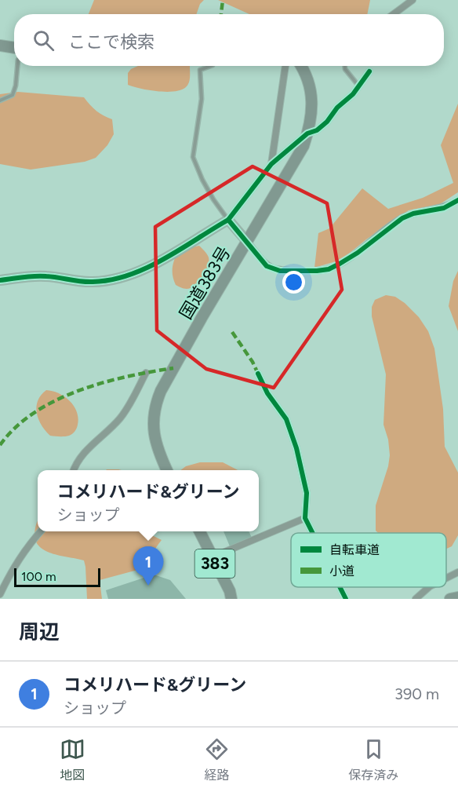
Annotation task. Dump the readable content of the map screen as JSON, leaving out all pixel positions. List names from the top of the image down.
{
  "streets": {
    "highway": ["国道383号", "383"]
  },
  "legend": ["自転車道", "小道"],
  "scale_bar": "100 m",
  "page": {
    "search": "ここで検索",
    "popup": ["コメリハード&グリーン", "ショップ"],
    "pins": "1",
    "scale": "100 m",
    "heading": "周辺",
    "list": [
      {
        "mark": "1",
        "name": "コメリハード&グリーン",
        "note": "ショップ",
        "value": "390 m"
      }
    ],
    "nav": ["地図", "経路", "保存済み"]
  }
}
